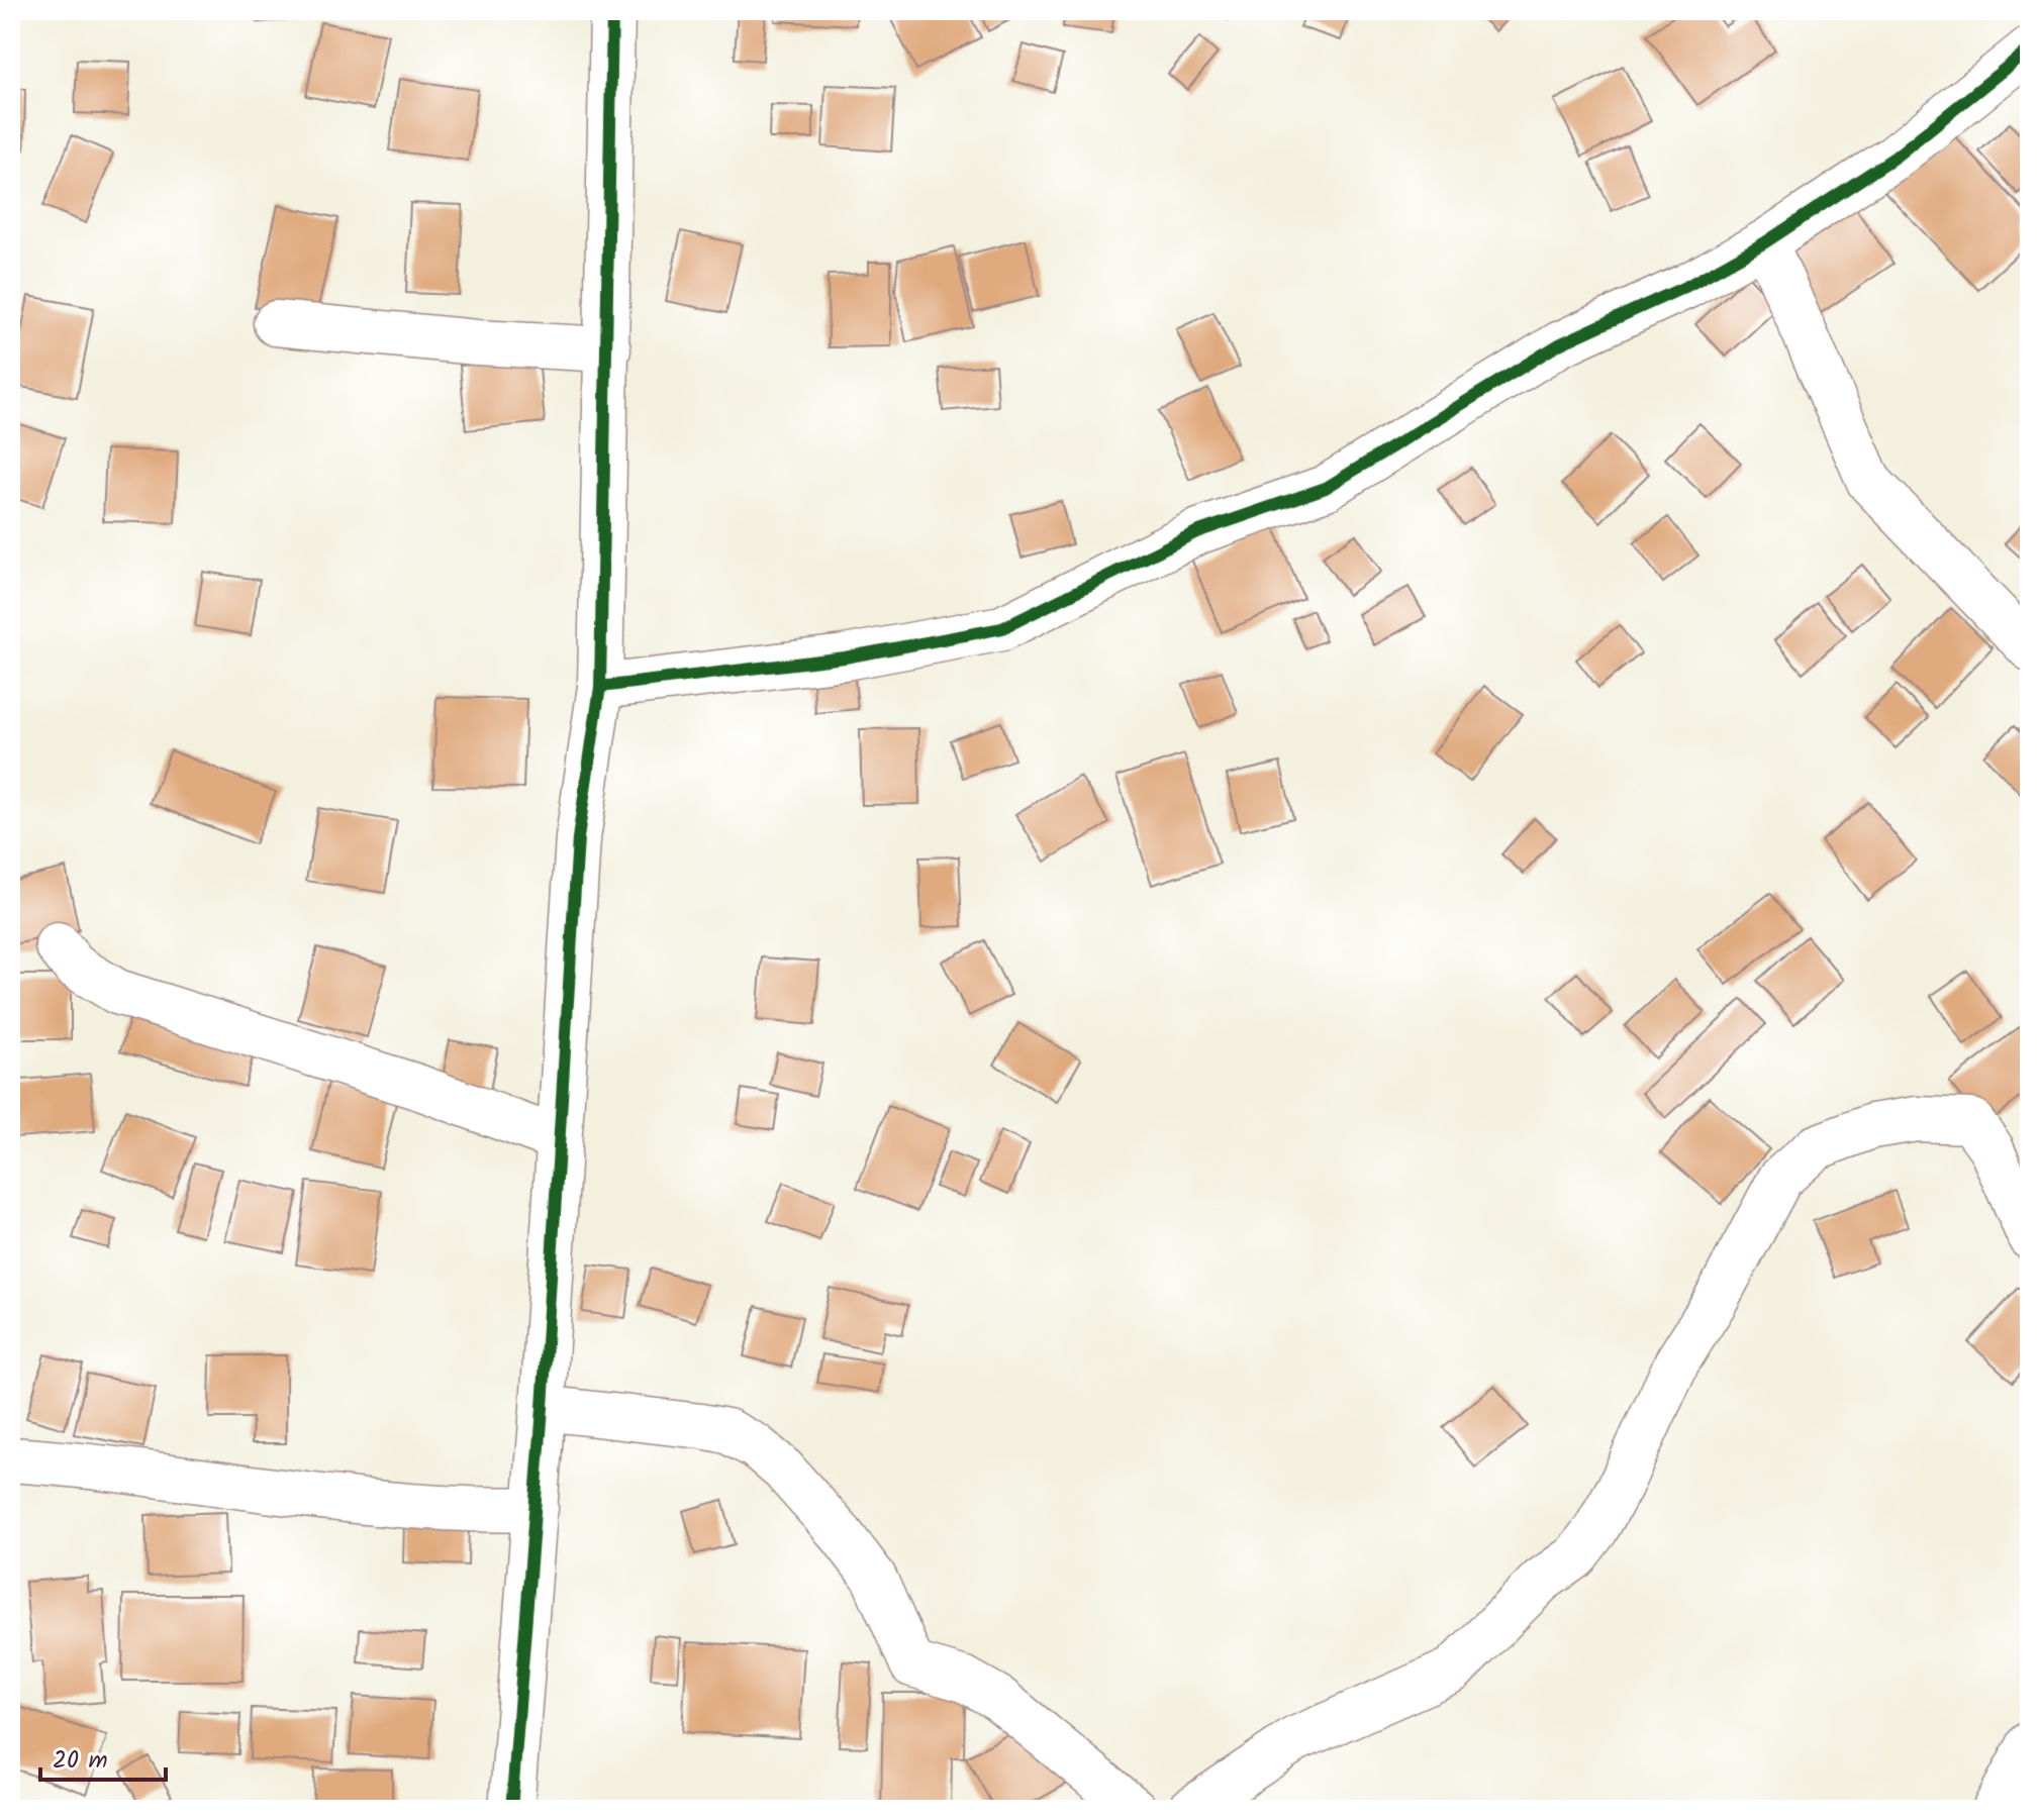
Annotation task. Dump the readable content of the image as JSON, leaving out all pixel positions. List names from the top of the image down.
{
  "scale_bar": "20 m"
}
